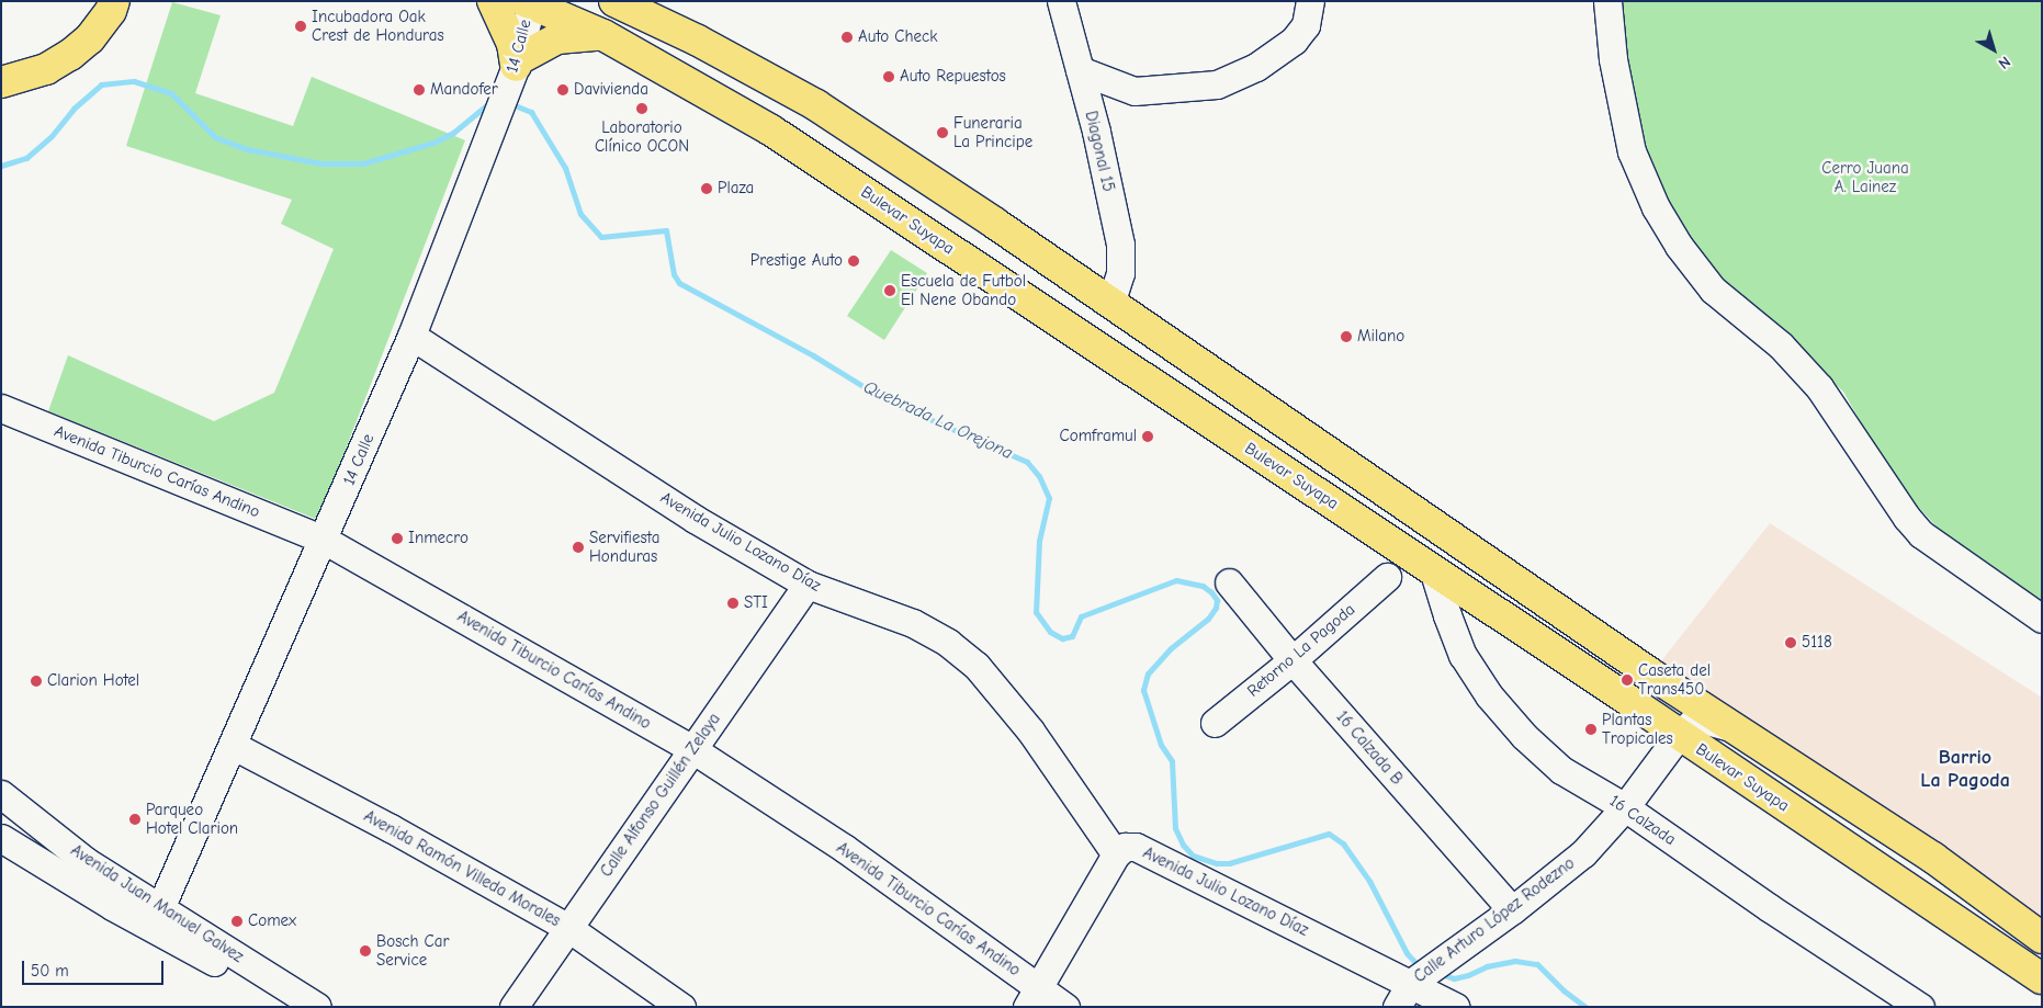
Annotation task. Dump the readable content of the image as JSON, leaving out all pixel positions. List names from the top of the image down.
{
  "streets": {
    "main road": ["Bulevar Suyapa"],
    "street": [
      "14 Calle",
      "Diagonal 15",
      "Avenida Tiburcio Carías Andino",
      "Avenida Julio Lozano Díaz",
      "Retorno La Pagoda",
      "16 Calzada B",
      "Calle Alfonso Guillén Zelaya",
      "16 Calzada",
      "Avenida Ramón Villeda Morales",
      "Avenida Juan Manuel Galvez",
      "Calle Arturo López Rodezno"
    ]
  },
  "crossings": [
    ["14 Calle", "Bulevar Suyapa"],
    ["14 Calle", "Avenida Tiburcio Carías Andino"],
    ["14 Calle", "Avenida Julio Lozano Díaz"],
    ["14 Calle", "Avenida Ramón Villeda Morales"],
    ["14 Calle", "Avenida Juan Manuel Galvez"],
    ["Bulevar Suyapa", "16 Calzada"],
    ["Bulevar Suyapa", "Calle Arturo López Rodezno"],
    ["Avenida Tiburcio Carías Andino", "Calle Alfonso Guillén Zelaya"],
    ["Avenida Julio Lozano Díaz", "Calle Alfonso Guillén Zelaya"],
    ["Avenida Julio Lozano Díaz", "Calle Arturo López Rodezno"],
    ["Retorno La Pagoda", "16 Calzada B"],
    ["16 Calzada B", "Calle Arturo López Rodezno"],
    ["Calle Alfonso Guillén Zelaya", "Avenida Ramón Villeda Morales"],
    ["16 Calzada", "Calle Arturo López Rodezno"]
  ],
  "districts": ["Barrio La Pagoda"],
  "water": ["Quebrada La Orejona"],
  "parks": ["Cerro Juana A. Lainez"],
  "places": [
    "Incubadora Oak Crest de Honduras",
    "Auto Check",
    "Auto Repuestos",
    "Mandofer",
    "Davivienda",
    "Laboratorio Clínico OCON",
    "Funeraria La Principe",
    "Plaza",
    "Prestige Auto",
    "Escuela de Futbol El Nene Obando",
    "Milano",
    "Comframul",
    "Inmecro",
    "Servifiesta Honduras",
    "STI",
    "5118",
    "Caseta del Trans450",
    "Clarion Hotel",
    "Plantas Tropicales",
    "Parqueo Hotel Clarion",
    "Comex",
    "Bosch Car Service"
  ],
  "scale_bar": "50 m",
  "north": "bottom right"
}
